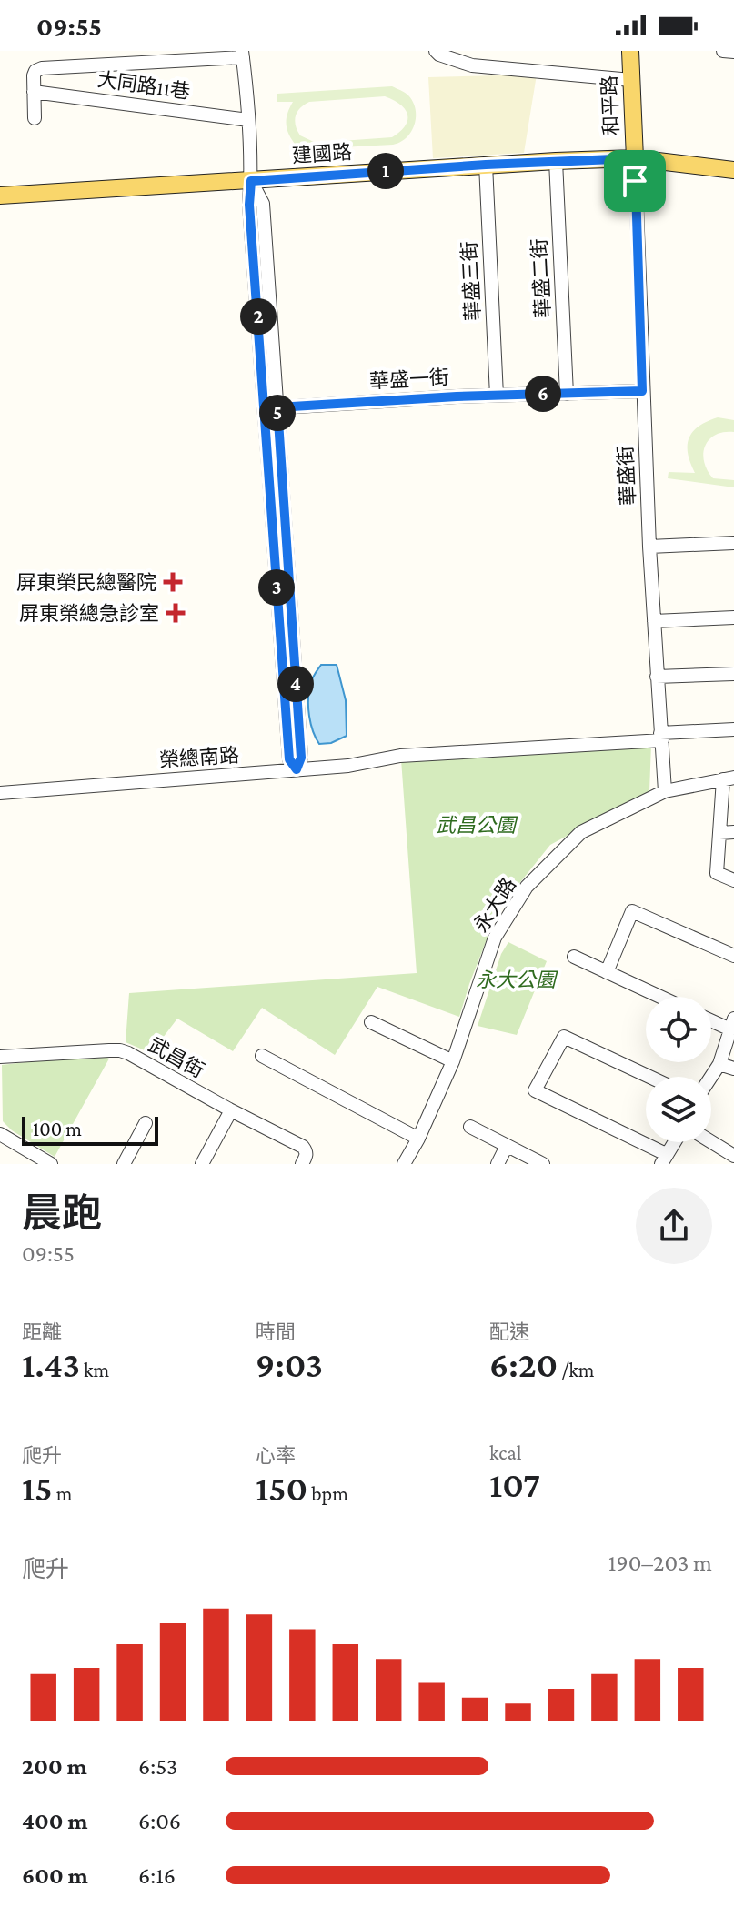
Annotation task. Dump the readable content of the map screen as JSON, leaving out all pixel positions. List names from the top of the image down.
{
  "streets": {
    "main road": ["和平路", "建國路"],
    "street": [
      "大同路11巷",
      "華盛二街",
      "華盛三街",
      "華盛一街",
      "華盛街",
      "榮總南路",
      "永大路",
      "武昌街"
    ]
  },
  "crossings": [
    ["和平路", "建國路"],
    ["和平路", "華盛街"],
    ["建國路", "華盛二街"],
    ["建國路", "華盛三街"],
    ["建國路", "華盛街"],
    ["華盛二街", "華盛一街"],
    ["華盛三街", "華盛一街"],
    ["華盛一街", "華盛街"],
    ["華盛街", "榮總南路"],
    ["華盛街", "永大路"]
  ],
  "parks": ["武昌公園", "永大公園"],
  "places": {
    "health": ["屏東榮民總醫院", "屏東榮總急診室"]
  },
  "scale_bar": "100 m",
  "page": {
    "status": "09:55",
    "pins": [
      "1",
      "2",
      "6",
      "5",
      "3",
      "4"
    ],
    "scale": "100 m",
    "heading": ["晨跑", "09:55"],
    "stats": [
      ["距離", "1.43 km"],
      ["時間", "9:03"],
      ["配速", "6:20 /km"],
      ["爬升", "15 m"],
      ["心率", "150 bpm"],
      ["kcal", "107"]
    ],
    "chart": ["爬升", "190–203 m"],
    "list": [
      {
        "name": "200 m",
        "note": "6:53"
      },
      {
        "name": "400 m",
        "note": "6:06"
      },
      {
        "name": "600 m",
        "note": "6:16"
      }
    ]
  }
}
